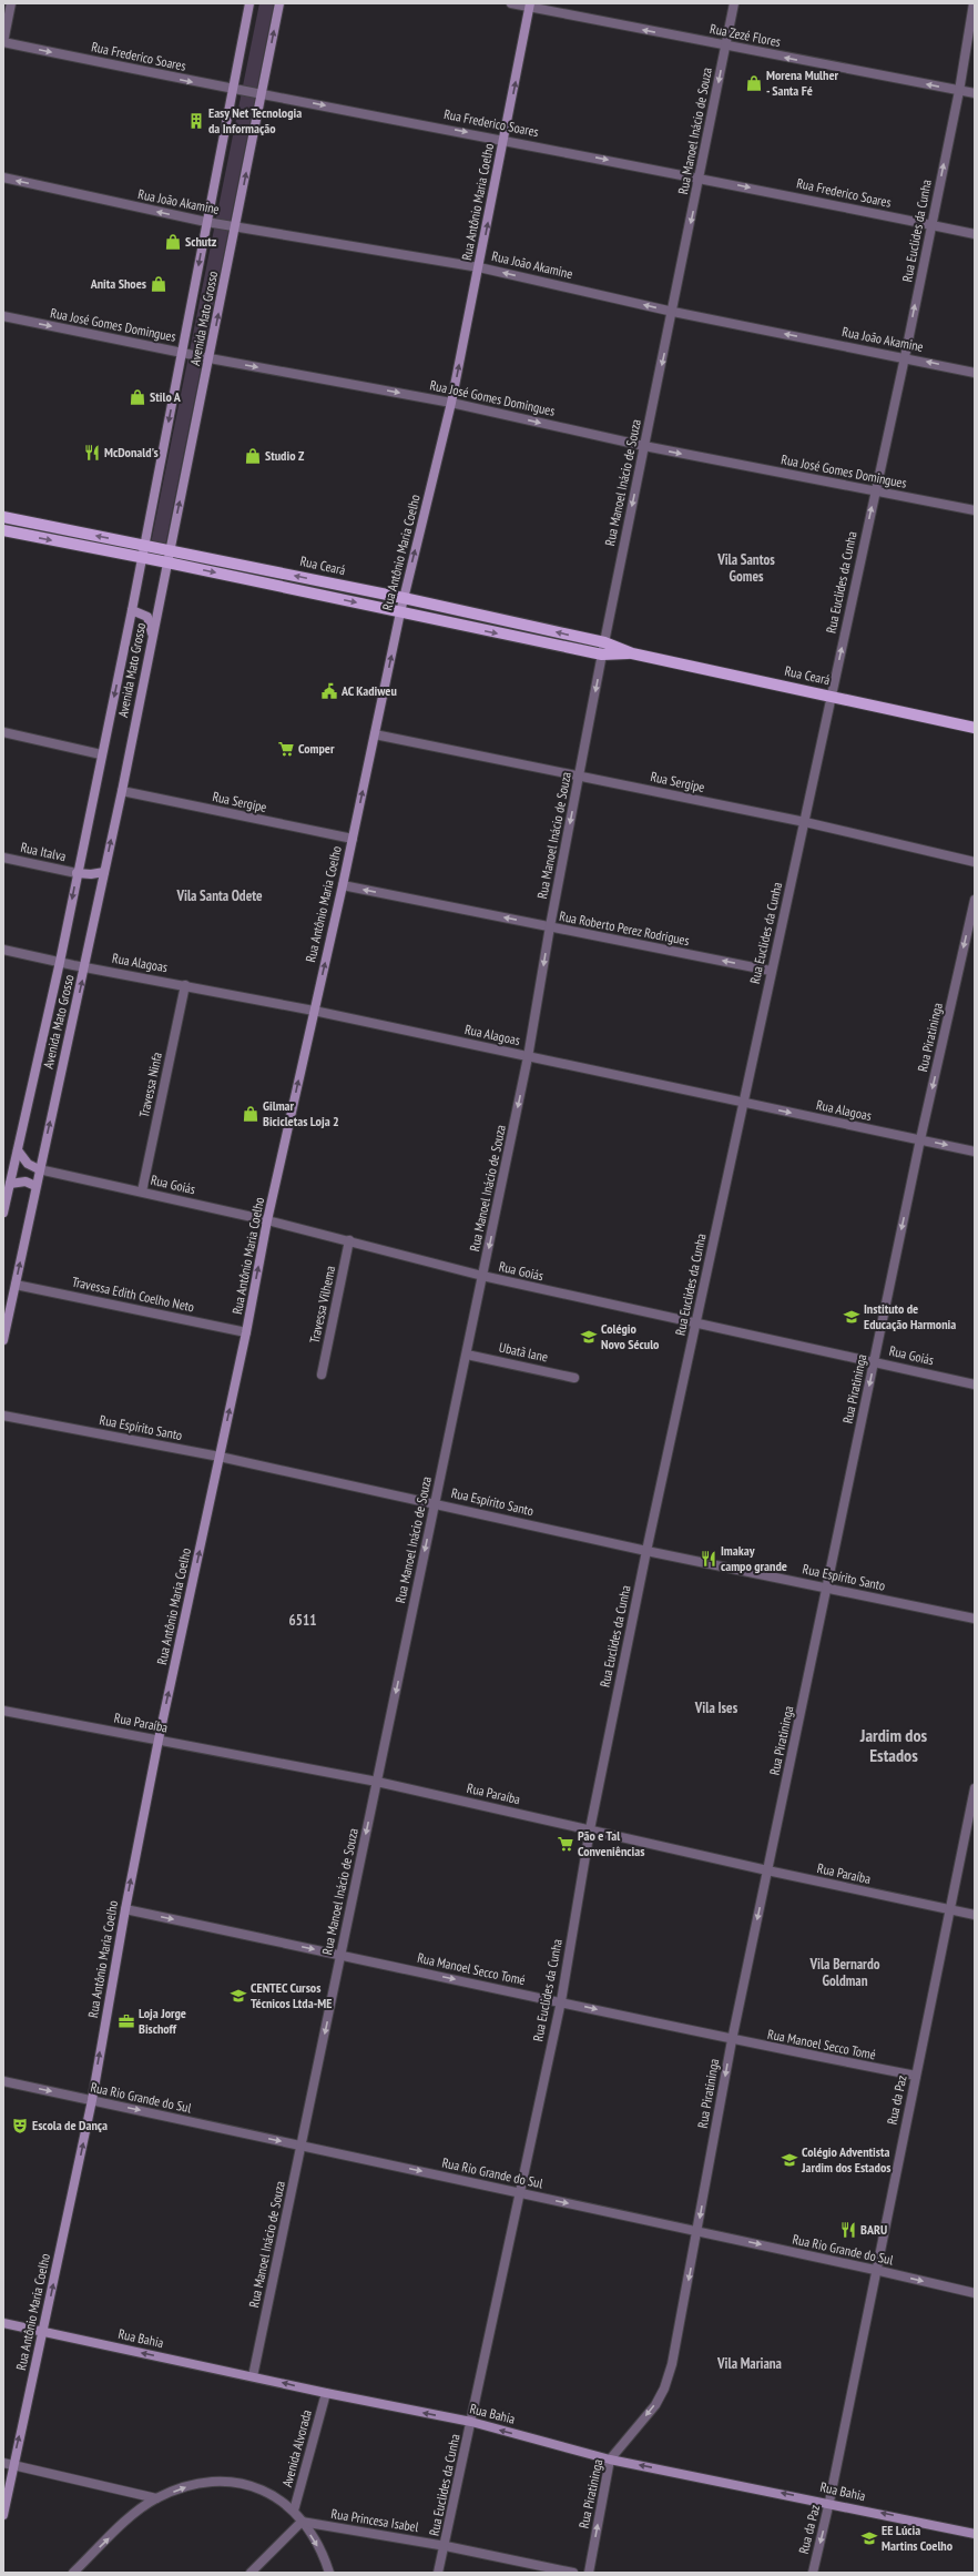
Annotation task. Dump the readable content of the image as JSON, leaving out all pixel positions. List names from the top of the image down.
{
  "streets": {
    "main road": ["Rua Ceará"],
    "street": [
      "Rua Zezé Flores",
      "Rua Frederico Soares",
      "Rua Manoel Inácio de Souza",
      "Rua João Akamine",
      "Rua Antônio Maria Coelho",
      "Rua Euclides da Cunha",
      "Avenida Mato Grosso",
      "Rua José Gomes Domingues",
      "Rua Sergipe",
      "Rua Italva",
      "Rua Roberto Perez Rodrigues",
      "Rua Alagoas",
      "Rua Piratininga",
      "Travessa Ninfa",
      "Rua Goiás",
      "Travessa Edith Coelho Neto",
      "Travessa Vilhema",
      "Ubatã lane",
      "Rua Espírito Santo",
      "Rua Paraíba",
      "Rua Manoel Secco Tomé",
      "Rua Rio Grande do Sul",
      "Rua da Paz",
      "Rua Bahia",
      "Avenida Alvorada",
      "Rua Princesa Isabel"
    ]
  },
  "crossings": [
    ["Rua Zezé Flores", "Rua Manoel Inácio de Souza"],
    ["Rua Zezé Flores", "Rua Antônio Maria Coelho"],
    ["Rua Zezé Flores", "Rua Euclides da Cunha"],
    ["Rua Frederico Soares", "Rua Manoel Inácio de Souza"],
    ["Rua Frederico Soares", "Rua Antônio Maria Coelho"],
    ["Rua Frederico Soares", "Rua Euclides da Cunha"],
    ["Rua Frederico Soares", "Avenida Mato Grosso"],
    ["Rua Manoel Inácio de Souza", "Rua João Akamine"],
    ["Rua Manoel Inácio de Souza", "Rua José Gomes Domingues"],
    ["Rua Manoel Inácio de Souza", "Rua Ceará"],
    ["Rua Manoel Inácio de Souza", "Rua Sergipe"],
    ["Rua Manoel Inácio de Souza", "Rua Roberto Perez Rodrigues"],
    ["Rua Manoel Inácio de Souza", "Rua Alagoas"],
    ["Rua Manoel Inácio de Souza", "Rua Goiás"],
    ["Rua Manoel Inácio de Souza", "Ubatã lane"],
    ["Rua Manoel Inácio de Souza", "Rua Espírito Santo"],
    ["Rua Manoel Inácio de Souza", "Rua Paraíba"],
    ["Rua Manoel Inácio de Souza", "Rua Manoel Secco Tomé"],
    ["Rua Manoel Inácio de Souza", "Rua Rio Grande do Sul"],
    ["Rua Manoel Inácio de Souza", "Rua Bahia"],
    ["Rua João Akamine", "Rua Antônio Maria Coelho"],
    ["Rua João Akamine", "Rua Euclides da Cunha"],
    ["Rua João Akamine", "Avenida Mato Grosso"],
    ["Rua Antônio Maria Coelho", "Rua José Gomes Domingues"],
    ["Rua Antônio Maria Coelho", "Rua Ceará"],
    ["Rua Antônio Maria Coelho", "Rua Sergipe"],
    ["Rua Antônio Maria Coelho", "Rua Roberto Perez Rodrigues"],
    ["Rua Antônio Maria Coelho", "Rua Alagoas"],
    ["Rua Antônio Maria Coelho", "Rua Goiás"],
    ["Rua Antônio Maria Coelho", "Travessa Edith Coelho Neto"],
    ["Rua Antônio Maria Coelho", "Rua Espírito Santo"],
    ["Rua Antônio Maria Coelho", "Rua Paraíba"],
    ["Rua Antônio Maria Coelho", "Rua Manoel Secco Tomé"],
    ["Rua Antônio Maria Coelho", "Rua Rio Grande do Sul"],
    ["Rua Antônio Maria Coelho", "Rua Bahia"],
    ["Rua Euclides da Cunha", "Rua José Gomes Domingues"],
    ["Rua Euclides da Cunha", "Rua Ceará"],
    ["Rua Euclides da Cunha", "Rua Sergipe"],
    ["Rua Euclides da Cunha", "Rua Roberto Perez Rodrigues"],
    ["Rua Euclides da Cunha", "Rua Alagoas"],
    ["Rua Euclides da Cunha", "Rua Goiás"],
    ["Rua Euclides da Cunha", "Rua Espírito Santo"],
    ["Rua Euclides da Cunha", "Rua Paraíba"],
    ["Rua Euclides da Cunha", "Rua Manoel Secco Tomé"],
    ["Rua Euclides da Cunha", "Rua Rio Grande do Sul"],
    ["Rua Euclides da Cunha", "Rua Bahia"],
    ["Rua Euclides da Cunha", "Rua Princesa Isabel"],
    ["Avenida Mato Grosso", "Rua José Gomes Domingues"],
    ["Avenida Mato Grosso", "Rua Ceará"],
    ["Avenida Mato Grosso", "Rua Sergipe"],
    ["Avenida Mato Grosso", "Rua Italva"],
    ["Avenida Mato Grosso", "Rua Alagoas"],
    ["Avenida Mato Grosso", "Rua Goiás"],
    ["Avenida Mato Grosso", "Travessa Edith Coelho Neto"],
    ["Rua Alagoas", "Rua Piratininga"],
    ["Rua Alagoas", "Travessa Ninfa"],
    ["Rua Piratininga", "Rua Goiás"],
    ["Rua Piratininga", "Rua Espírito Santo"],
    ["Rua Piratininga", "Rua Paraíba"],
    ["Rua Piratininga", "Rua Manoel Secco Tomé"],
    ["Rua Piratininga", "Rua Rio Grande do Sul"],
    ["Rua Piratininga", "Rua Bahia"],
    ["Travessa Ninfa", "Rua Goiás"],
    ["Rua Goiás", "Travessa Vilhema"],
    ["Rua Paraíba", "Rua da Paz"],
    ["Rua Manoel Secco Tomé", "Rua da Paz"],
    ["Rua Rio Grande do Sul", "Rua da Paz"],
    ["Rua da Paz", "Rua Bahia"],
    ["Rua Bahia", "Avenida Alvorada"]
  ],
  "one_way": [
    "Rua Zezé Flores",
    "Rua Frederico Soares",
    "Rua Manoel Inácio de Souza",
    "Rua João Akamine",
    "Rua Antônio Maria Coelho",
    "Rua José Gomes Domingues",
    "Rua Roberto Perez Rodrigues",
    "Rua Piratininga",
    "Rua Manoel Secco Tomé",
    "Rua Rio Grande do Sul",
    "Rua Bahia"
  ],
  "districts": [
    "Vila Santos Gomes",
    "Vila Santa Odete",
    "6511",
    "Vila Ises",
    "Jardim dos Estados",
    "Vila Bernardo Goldman",
    "Vila Mariana"
  ],
  "places": {
    "shop": [
      "Morena Mulher - Santa Fé",
      "Schutz",
      "Anita Shoes",
      "Stilo A",
      "Studio Z",
      "Gilmar Bicicletas Loja 2"
    ],
    "building": ["Easy Net Tecnologia da Informação"],
    "restaurant": ["McDonald's", "Imakay campo grande", "BARU"],
    "public building": ["AC Kadiweu"],
    "supermarket": ["Comper", "Pão e Tal Conveniências"],
    "school or university": [
      "Instituto de Educação Harmonia",
      "Colégio Novo Século",
      "CENTEC Cursos Técnicos Ltda-ME",
      "Colégio Adventista Jardim dos Estados",
      "EE Lúcia Martins Coelho"
    ],
    "office": ["Loja Jorge Bischoff"],
    "theatre": ["Escola de Dança"]
  }
}
